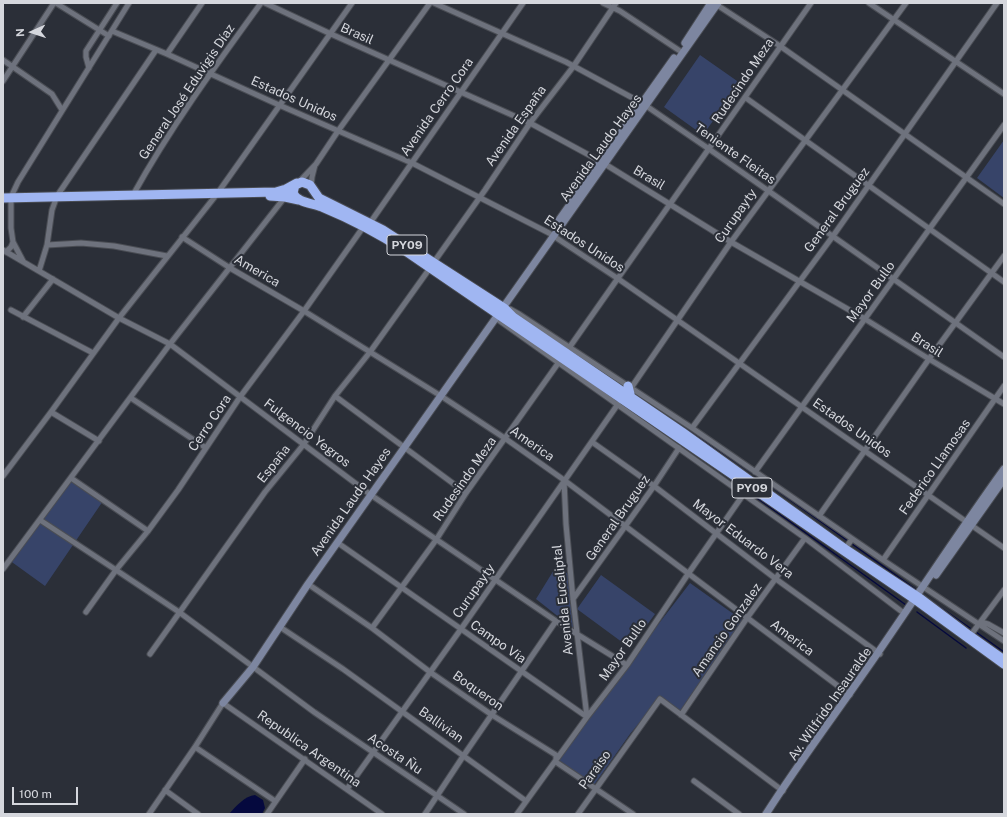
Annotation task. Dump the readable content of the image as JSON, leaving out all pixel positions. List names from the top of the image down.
{
  "streets": {
    "highway": ["PY09"],
    "street": [
      "Brasil",
      "Rudecindo Meza",
      "General José Eduvigis Díaz",
      "Estados Unidos",
      "Avenida Cerro Cora",
      "Avenida España",
      "Avenida Laudo Hayes",
      "Teniente Fleitas",
      "General Bruguez",
      "Curupayty",
      "America",
      "Mayor Bullo",
      "Cerro Cora",
      "Fulgencio Yegros",
      "España",
      "Federico Llamosas",
      "Rudesindo Meza",
      "Mayor Eduardo Vera",
      "Avenida Eucaliptal",
      "Amancio Gonzalez",
      "Campo Via",
      "Boqueron",
      "Av. Wilfrido Insauralde",
      "Ballivian",
      "Republica Argentina",
      "Acosta Ñu",
      "Paraiso"
    ]
  },
  "crossings": [
    ["Brasil", "Rudecindo Meza"],
    ["Brasil", "Avenida Cerro Cora"],
    ["Brasil", "Avenida España"],
    ["Brasil", "Avenida Laudo Hayes"],
    ["Brasil", "General Bruguez"],
    ["Brasil", "Curupayty"],
    ["Brasil", "Mayor Bullo"],
    ["Brasil", "Federico Llamosas"],
    ["Rudecindo Meza", "Estados Unidos"],
    ["Rudecindo Meza", "Teniente Fleitas"],
    ["General José Eduvigis Díaz", "Estados Unidos"],
    ["General José Eduvigis Díaz", "PY09"],
    ["Estados Unidos", "Avenida Cerro Cora"],
    ["Estados Unidos", "Avenida España"],
    ["Estados Unidos", "Avenida Laudo Hayes"],
    ["Estados Unidos", "General Bruguez"],
    ["Estados Unidos", "Curupayty"],
    ["Estados Unidos", "Mayor Bullo"],
    ["Estados Unidos", "Federico Llamosas"],
    ["Avenida Cerro Cora", "Teniente Fleitas"],
    ["Avenida Cerro Cora", "PY09"],
    ["Avenida Cerro Cora", "Cerro Cora"],
    ["Avenida España", "Teniente Fleitas"],
    ["Avenida España", "PY09"],
    ["Avenida España", "España"],
    ["Avenida Laudo Hayes", "Teniente Fleitas"],
    ["Avenida Laudo Hayes", "PY09"],
    ["Avenida Laudo Hayes", "America"],
    ["Avenida Laudo Hayes", "Fulgencio Yegros"],
    ["Avenida Laudo Hayes", "Campo Via"],
    ["Avenida Laudo Hayes", "Boqueron"],
    ["Avenida Laudo Hayes", "Ballivian"],
    ["Avenida Laudo Hayes", "Republica Argentina"],
    ["Avenida Laudo Hayes", "Acosta Ñu"],
    ["Teniente Fleitas", "General Bruguez"],
    ["Teniente Fleitas", "Curupayty"],
    ["Teniente Fleitas", "Mayor Bullo"],
    ["General Bruguez", "America"],
    ["General Bruguez", "Mayor Eduardo Vera"],
    ["General Bruguez", "Avenida Eucaliptal"],
    ["Curupayty", "America"],
    ["Curupayty", "Fulgencio Yegros"],
    ["Curupayty", "Mayor Eduardo Vera"],
    ["Curupayty", "Avenida Eucaliptal"],
    ["Curupayty", "Campo Via"],
    ["Curupayty", "Boqueron"],
    ["Curupayty", "Ballivian"],
    ["Curupayty", "Republica Argentina"],
    ["Curupayty", "Acosta Ñu"],
    ["PY09", "Cerro Cora"],
    ["PY09", "España"],
    ["PY09", "Av. Wilfrido Insauralde"],
    ["America", "Mayor Bullo"],
    ["America", "Cerro Cora"],
    ["America", "España"],
    ["America", "Rudesindo Meza"],
    ["America", "Avenida Eucaliptal"],
    ["America", "Amancio Gonzalez"],
    ["America", "Av. Wilfrido Insauralde"],
    ["Mayor Bullo", "Fulgencio Yegros"],
    ["Mayor Bullo", "Mayor Eduardo Vera"],
    ["Mayor Bullo", "Avenida Eucaliptal"],
    ["Mayor Bullo", "Campo Via"],
    ["Mayor Bullo", "Boqueron"],
    ["Mayor Bullo", "Ballivian"],
    ["Cerro Cora", "Fulgencio Yegros"],
    ["Fulgencio Yegros", "España"],
    ["Fulgencio Yegros", "Rudesindo Meza"],
    ["Fulgencio Yegros", "Avenida Eucaliptal"],
    ["España", "Acosta Ñu"],
    ["Rudesindo Meza", "Campo Via"],
    ["Rudesindo Meza", "Boqueron"],
    ["Mayor Eduardo Vera", "Amancio Gonzalez"],
    ["Mayor Eduardo Vera", "Av. Wilfrido Insauralde"],
    ["Avenida Eucaliptal", "Campo Via"],
    ["Amancio Gonzalez", "Paraiso"],
    ["Boqueron", "Paraiso"]
  ],
  "scale_bar": "100 m",
  "north": "left"
}
